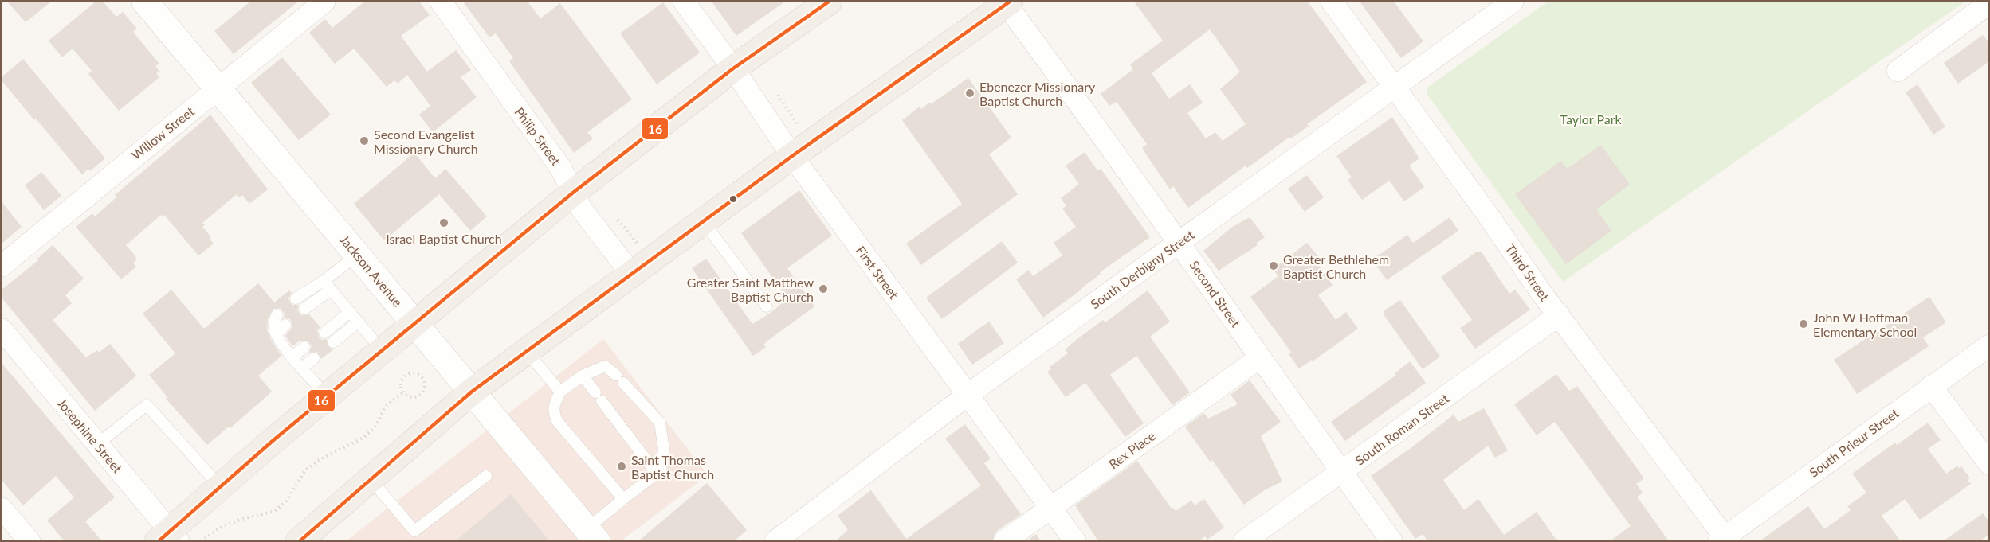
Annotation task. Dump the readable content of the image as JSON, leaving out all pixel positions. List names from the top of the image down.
{
  "streets": {
    "street": [
      "Willow Street",
      "Philip Street",
      "South Derbigny Street",
      "Jackson Avenue",
      "First Street",
      "Third Street",
      "Second Street",
      "South Roman Street",
      "Josephine Street",
      "South Prieur Street",
      "Rex Place"
    ]
  },
  "crossings": [
    ["Willow Street", "Jackson Avenue"],
    ["South Derbigny Street", "First Street"],
    ["South Derbigny Street", "Third Street"],
    ["South Derbigny Street", "Second Street"],
    ["First Street", "Rex Place"],
    ["Third Street", "South Roman Street"],
    ["Third Street", "South Prieur Street"],
    ["Second Street", "South Roman Street"],
    ["Second Street", "Rex Place"]
  ],
  "parks": ["Taylor Park"],
  "places": [
    "Ebenezer Missionary Baptist Church",
    "Second Evangelist Missionary Church",
    "Israel Baptist Church",
    "Greater Bethlehem Baptist Church",
    "Greater Saint Matthew Baptist Church",
    "John W Hoffman Elementary School",
    "Saint Thomas Baptist Church"
  ],
  "lines": ["transit line 16"]
}
